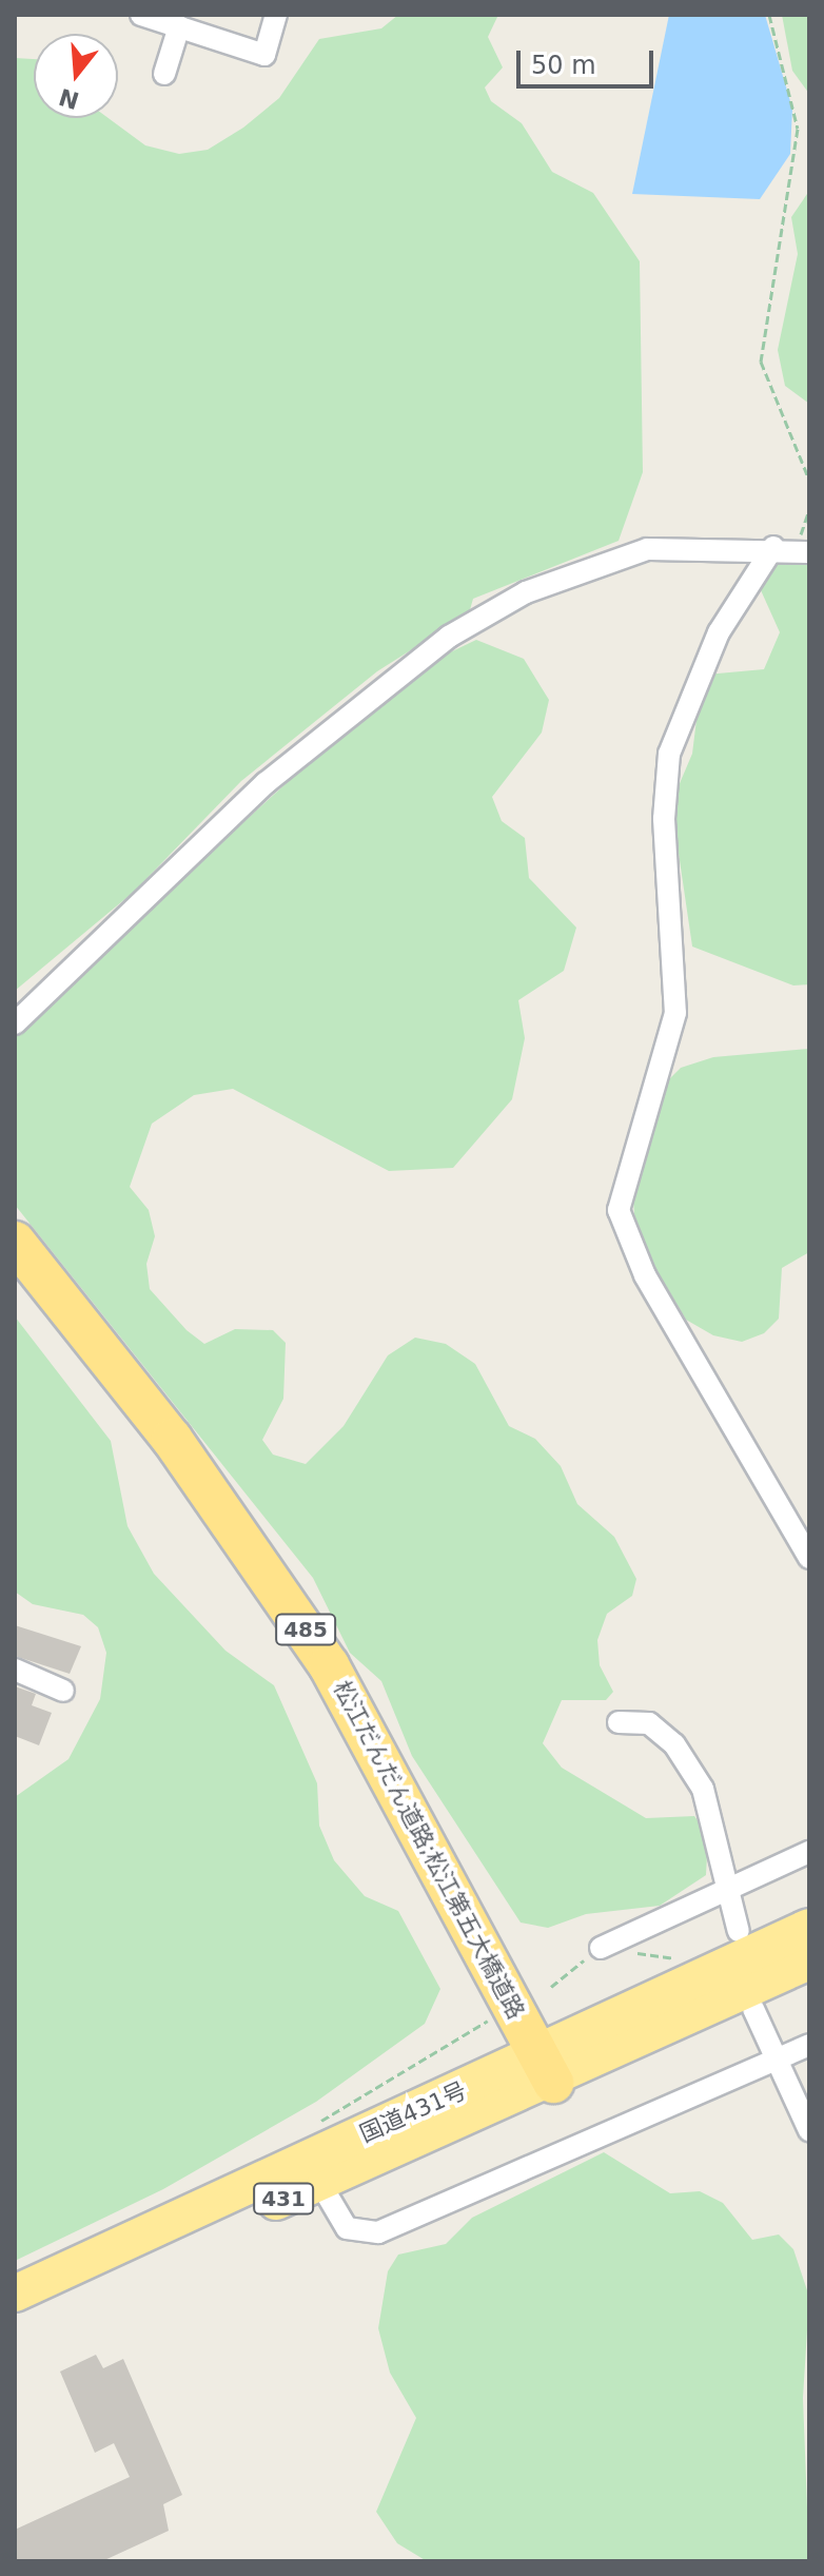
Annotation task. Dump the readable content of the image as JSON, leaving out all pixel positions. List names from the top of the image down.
{
  "streets": {
    "highway": [
      "485",
      "松江だんだん道路;松江第五大橋道路",
      "国道431号",
      "431"
    ]
  },
  "crossings": [
    ["松江だんだん道路;松江第五大橋道路", "国道431号"]
  ],
  "scale_bar": "50 m",
  "north": "bottom"
}
